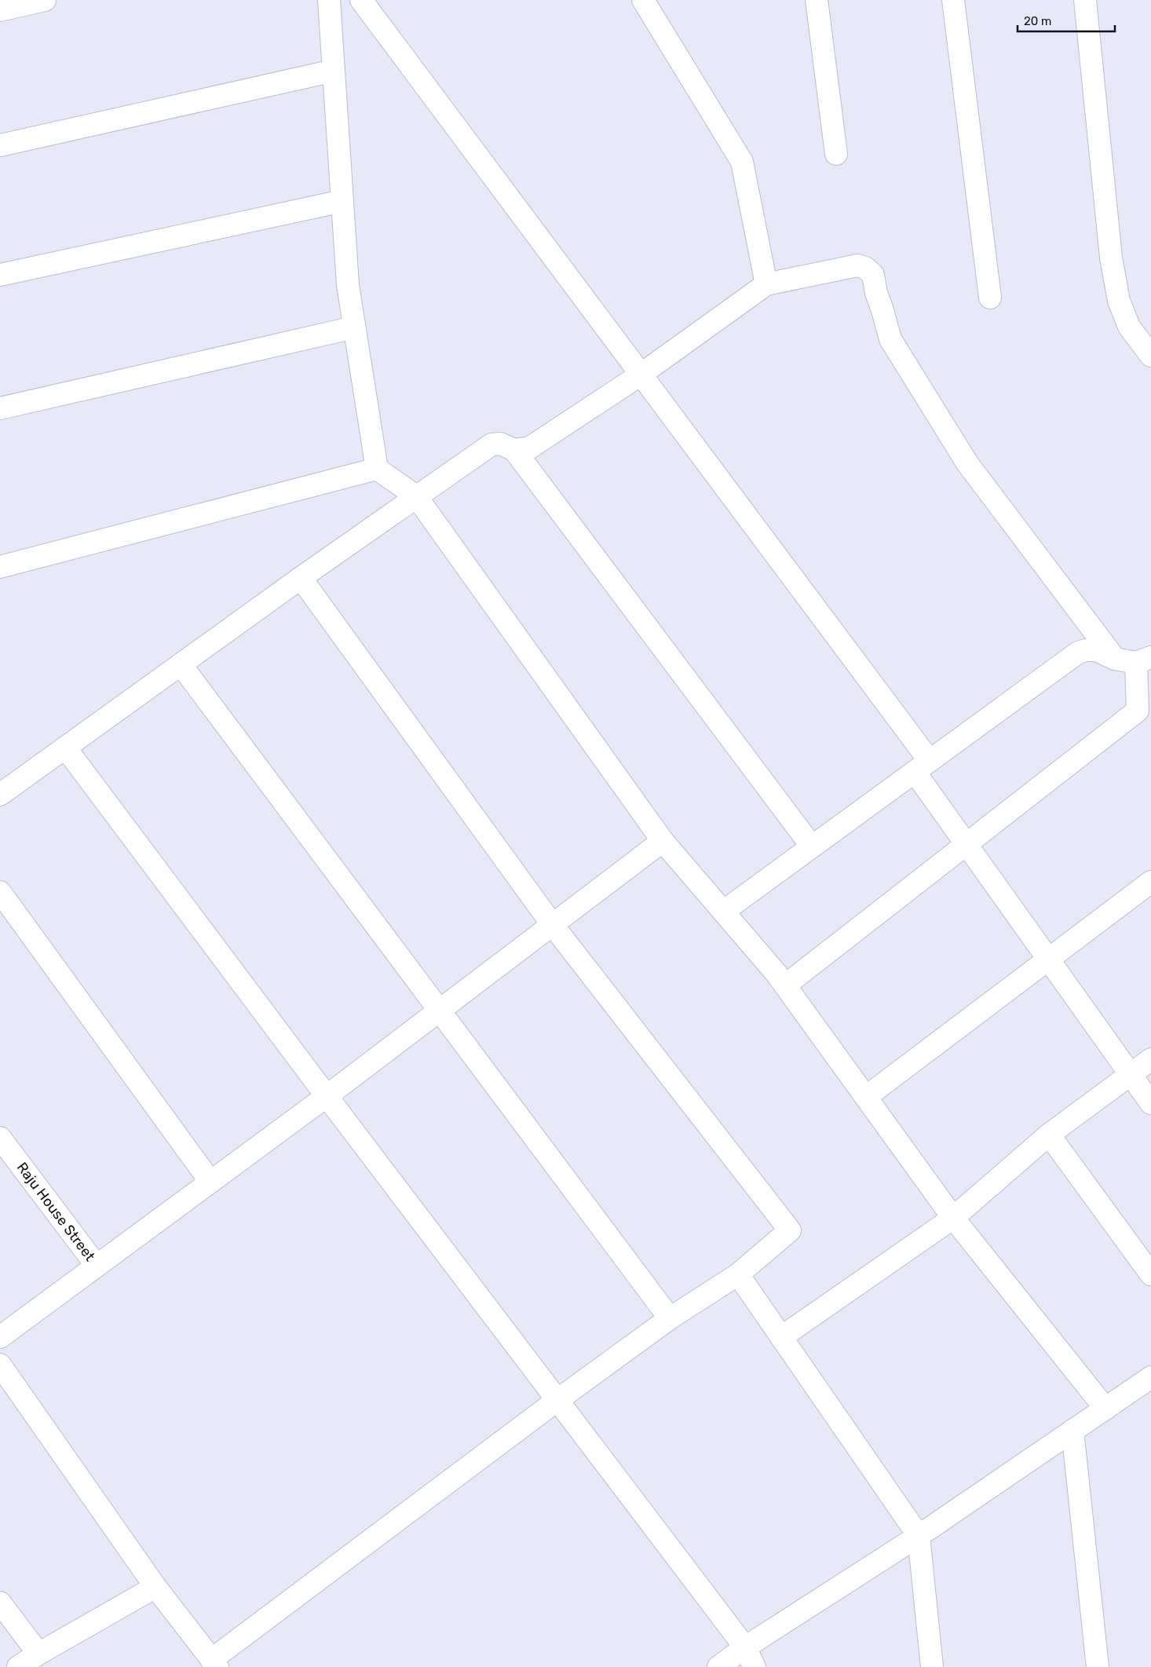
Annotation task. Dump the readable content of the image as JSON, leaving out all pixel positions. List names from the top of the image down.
{
  "streets": {
    "street": ["Raju House Street"]
  },
  "scale_bar": "20 m"
}
